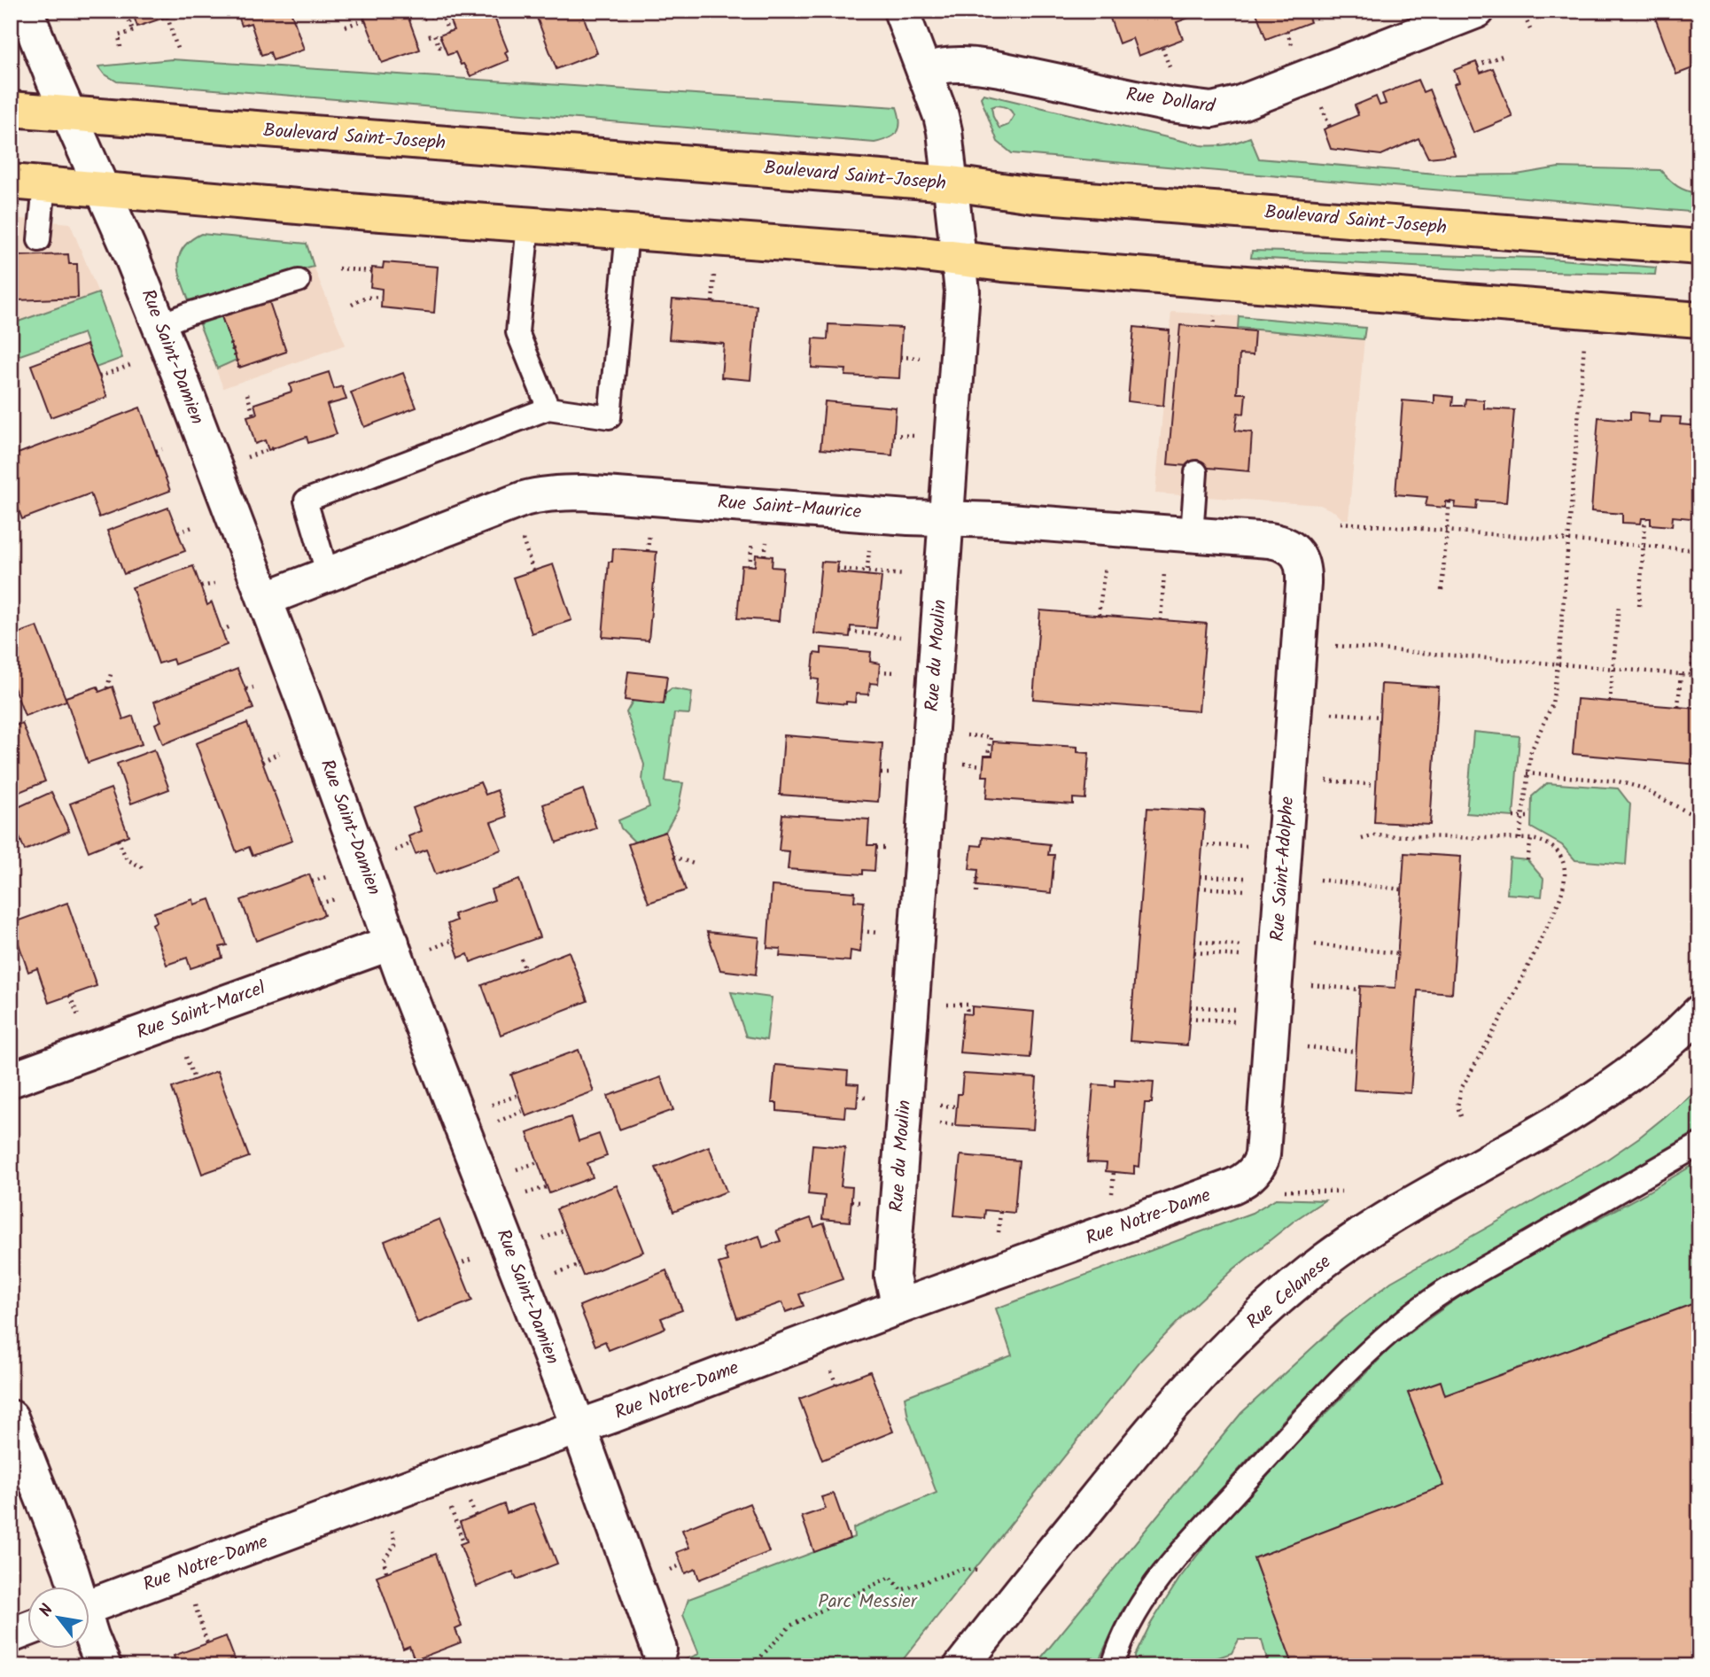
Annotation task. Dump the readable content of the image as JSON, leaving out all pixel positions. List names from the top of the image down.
{
  "streets": {
    "main road": ["Boulevard Saint-Joseph"],
    "street": [
      "Rue Dollard",
      "Rue Saint-Damien",
      "Rue Saint-Maurice",
      "Rue du Moulin",
      "Rue Saint-Adolphe",
      "Rue Saint-Marcel",
      "Rue Notre-Dame",
      "Rue Celanese"
    ]
  },
  "crossings": [
    ["Rue Dollard", "Rue du Moulin"],
    ["Boulevard Saint-Joseph", "Rue Saint-Damien"],
    ["Boulevard Saint-Joseph", "Rue du Moulin"],
    ["Rue Saint-Damien", "Rue Saint-Maurice"],
    ["Rue Saint-Damien", "Rue Saint-Marcel"],
    ["Rue Saint-Damien", "Rue Notre-Dame"],
    ["Rue Saint-Maurice", "Rue du Moulin"],
    ["Rue Saint-Maurice", "Rue Saint-Adolphe"],
    ["Rue du Moulin", "Rue Notre-Dame"],
    ["Rue Saint-Adolphe", "Rue Notre-Dame"]
  ],
  "parks": ["Parc Messier"],
  "north": "top left"
}
